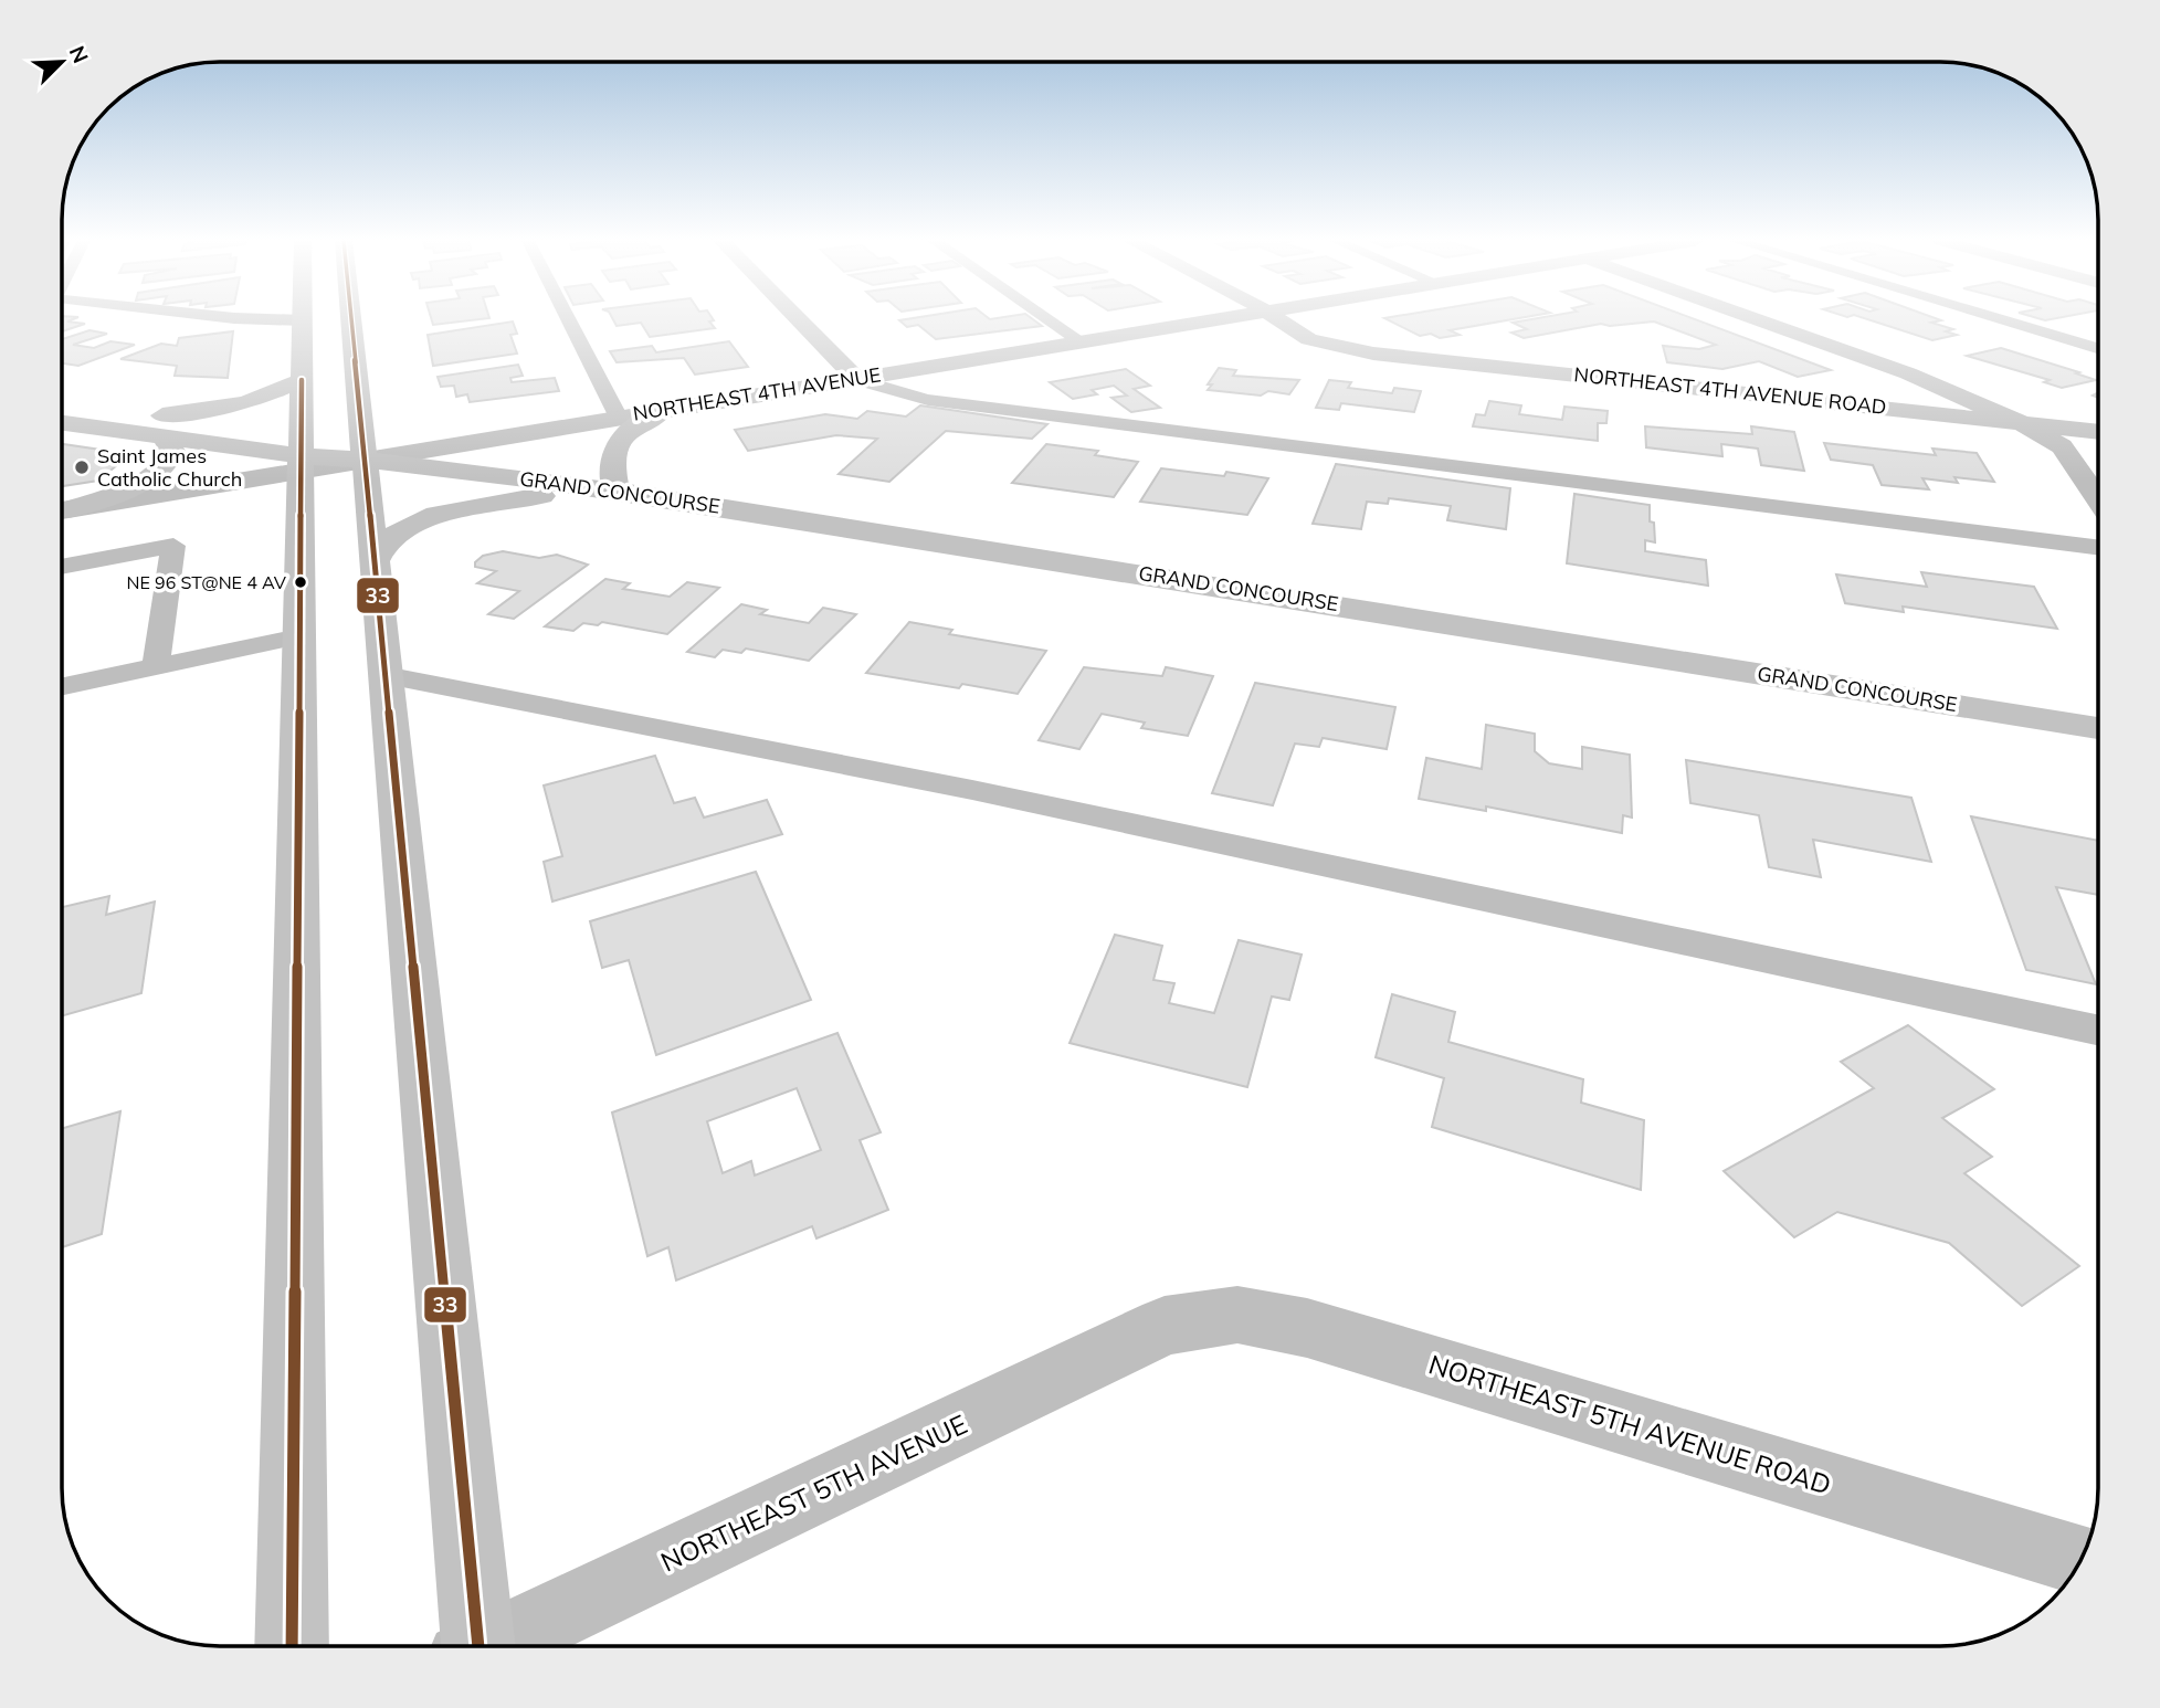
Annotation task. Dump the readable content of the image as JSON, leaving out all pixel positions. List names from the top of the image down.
{
  "streets": {
    "street": [
      "NORTHEAST 4TH AVENUE ROAD",
      "NORTHEAST 4TH AVENUE",
      "GRAND CONCOURSE",
      "NORTHEAST 5TH AVENUE ROAD",
      "NORTHEAST 5TH AVENUE"
    ]
  },
  "crossings": [
    ["NORTHEAST 4TH AVENUE", "GRAND CONCOURSE"],
    ["NORTHEAST 5TH AVENUE ROAD", "NORTHEAST 5TH AVENUE"]
  ],
  "places": ["Saint James Catholic Church", "NE 96 ST@NE 4 AV"],
  "lines": ["transit line 33"],
  "north": "top right"
}
